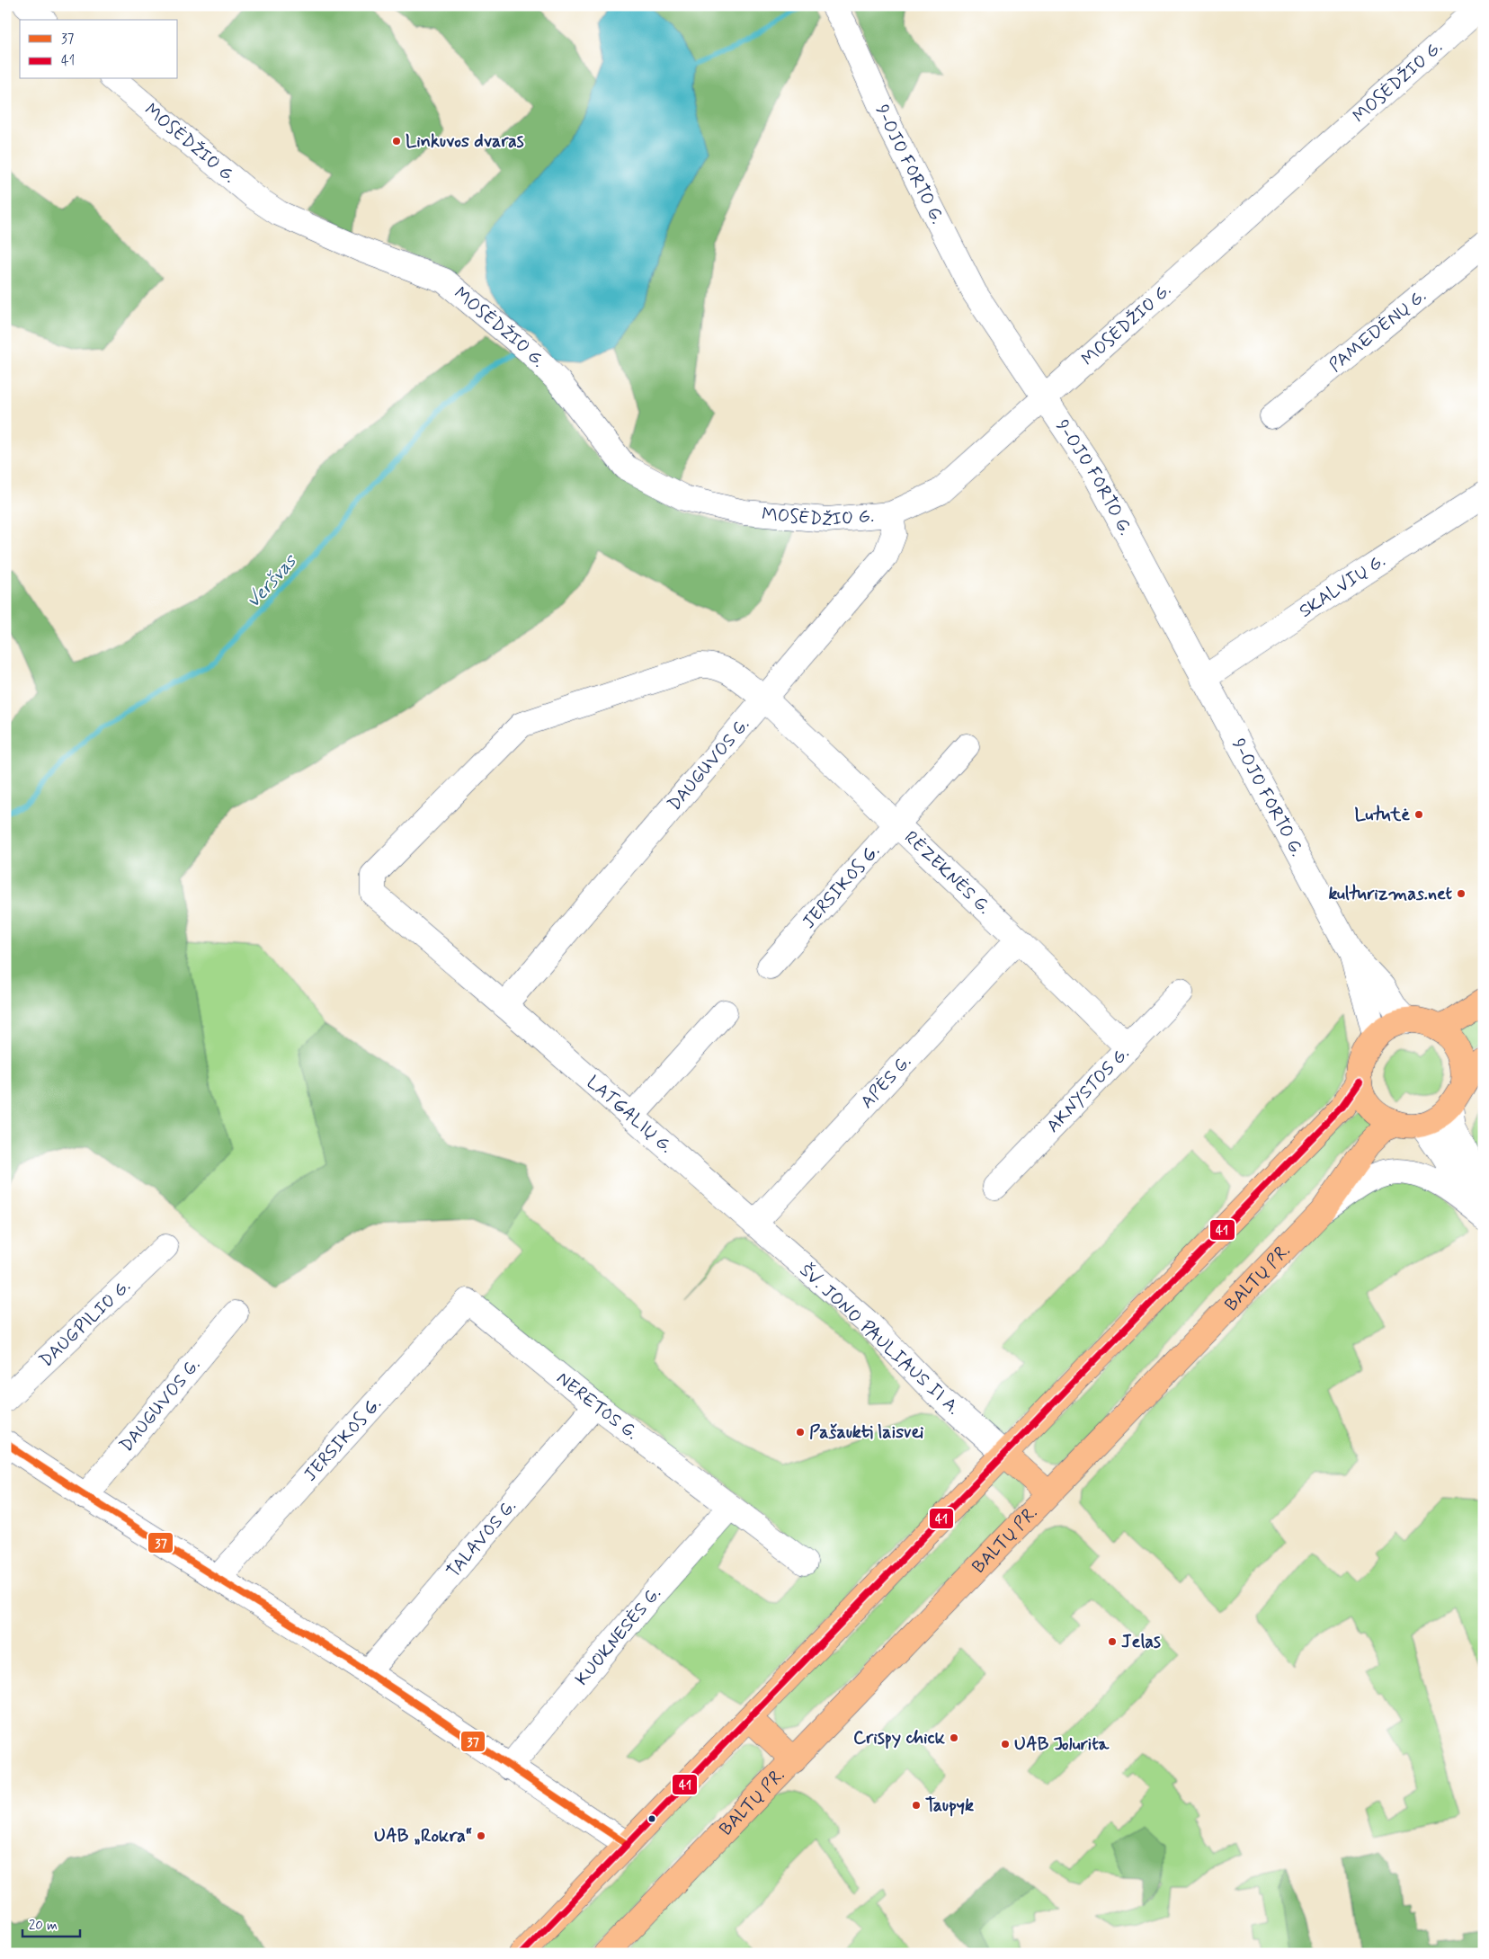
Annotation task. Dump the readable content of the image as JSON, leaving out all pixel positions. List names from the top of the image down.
{
  "streets": {
    "main road": ["BALTŲ PR."],
    "street": [
      "MOSĖDŽIO G.",
      "9-OJO FORTO G.",
      "PAMEDĖNŲ G.",
      "SKALVIŲ G.",
      "DAUGUVOS G.",
      "RĖZEKNĖS G.",
      "JERSIKOS G.",
      "APĖS G.",
      "AKNYSTOS G.",
      "LATGALIŲ G.",
      "DAUGPILIO G.",
      "ŠV. JONO PAULIAUS II A.",
      "NERETOS G.",
      "TALAVOS G.",
      "KUOKNESĖS G."
    ]
  },
  "crossings": [
    ["MOSĖDŽIO G.", "9-OJO FORTO G."],
    ["MOSĖDŽIO G.", "DAUGUVOS G."],
    ["9-OJO FORTO G.", "SKALVIŲ G."],
    ["9-OJO FORTO G.", "BALTŲ PR."],
    ["DAUGUVOS G.", "RĖZEKNĖS G."],
    ["DAUGUVOS G.", "LATGALIŲ G."],
    ["RĖZEKNĖS G.", "JERSIKOS G."],
    ["RĖZEKNĖS G.", "APĖS G."],
    ["RĖZEKNĖS G.", "AKNYSTOS G."],
    ["RĖZEKNĖS G.", "LATGALIŲ G."],
    ["JERSIKOS G.", "NERETOS G."],
    ["APĖS G.", "LATGALIŲ G."],
    ["APĖS G.", "ŠV. JONO PAULIAUS II A."],
    ["LATGALIŲ G.", "ŠV. JONO PAULIAUS II A."],
    ["NERETOS G.", "TALAVOS G."],
    ["NERETOS G.", "KUOKNESĖS G."]
  ],
  "water": ["Veršvas"],
  "places": [
    "Linkuvos dvaras",
    "Lututė",
    "kulturizmas.net",
    "Pašaukti laisvei",
    "Jelas",
    "Crispy chick",
    "UAB Jolurita",
    "Taupyk",
    "UAB „Rokra“"
  ],
  "lines": ["transit line 41", "transit line 37"],
  "legend": ["37", "41"],
  "scale_bar": "20 m"
}
